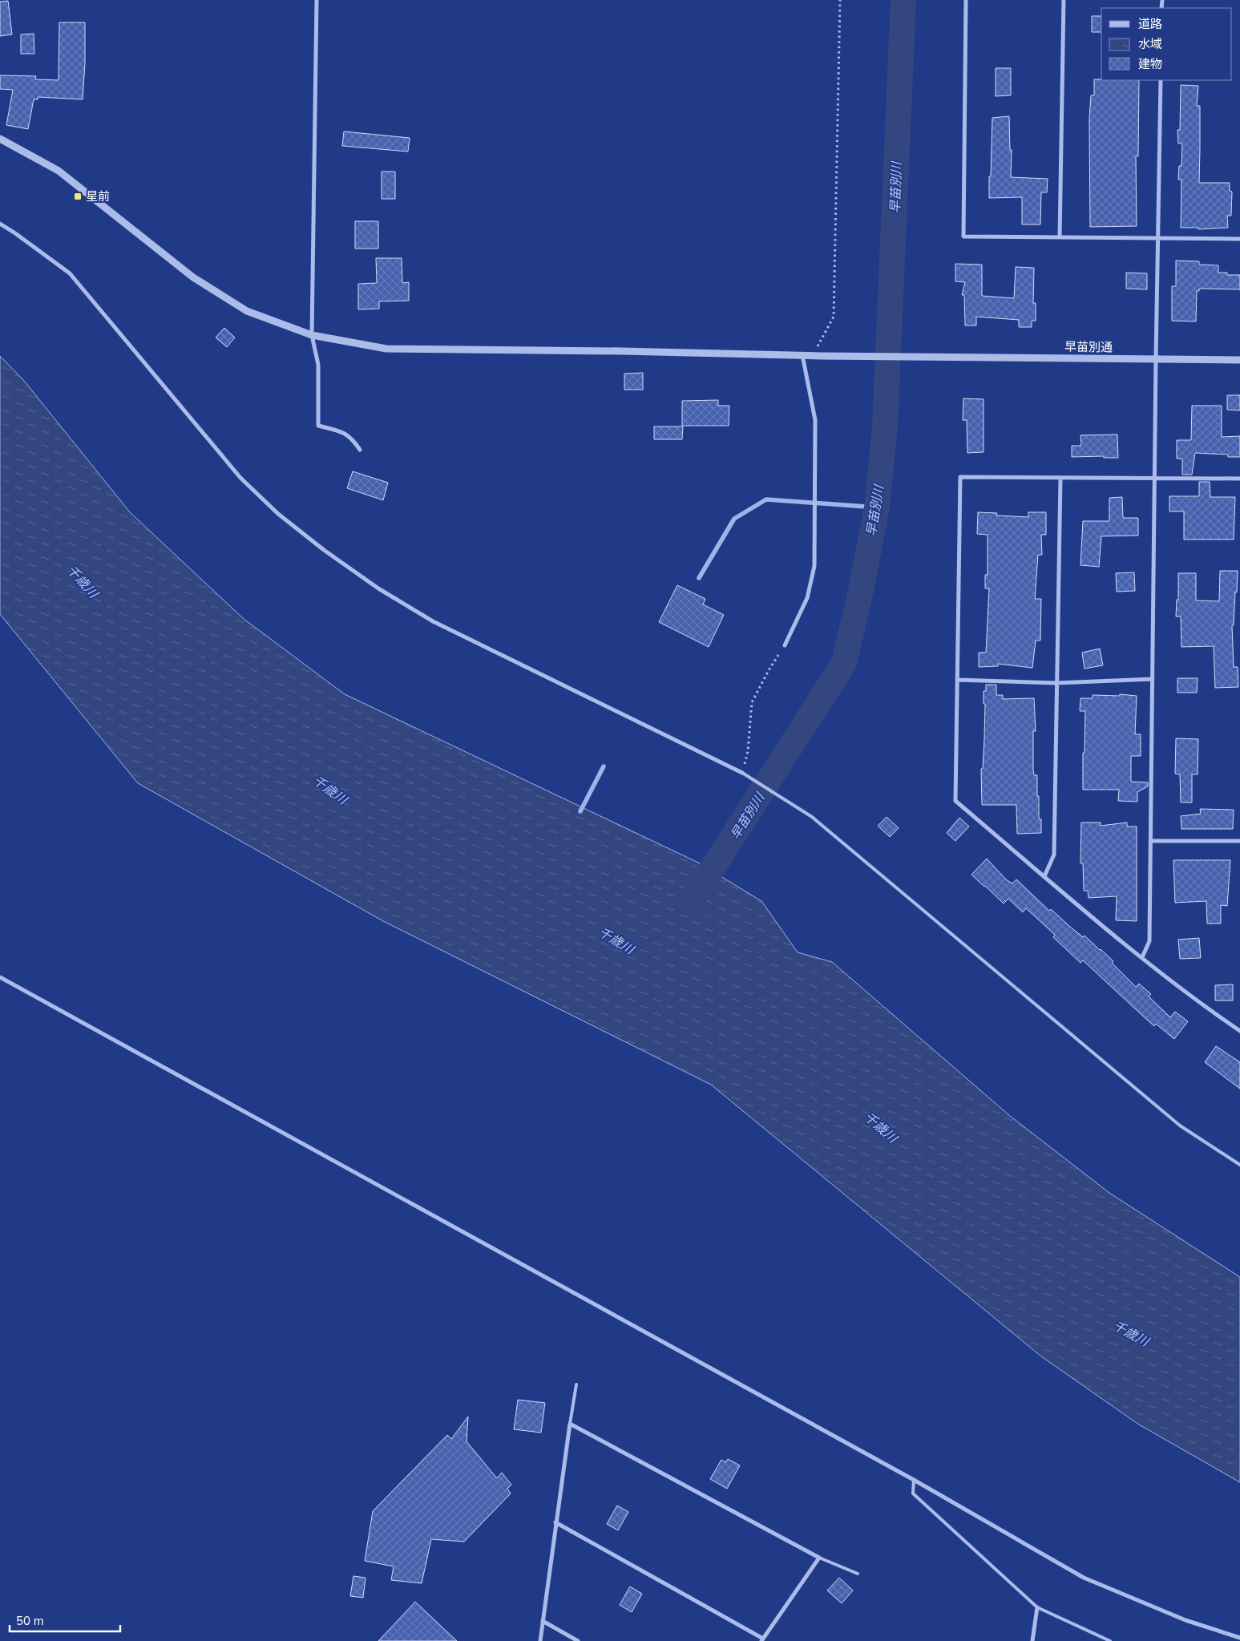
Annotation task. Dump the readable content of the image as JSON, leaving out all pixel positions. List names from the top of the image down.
{
  "streets": {
    "street": ["早苗別通"]
  },
  "water": ["早苗別川", "千歳川"],
  "places": {
    "transit": ["星前"]
  },
  "legend": ["道路", "水域", "建物"],
  "scale_bar": "50 m"
}
